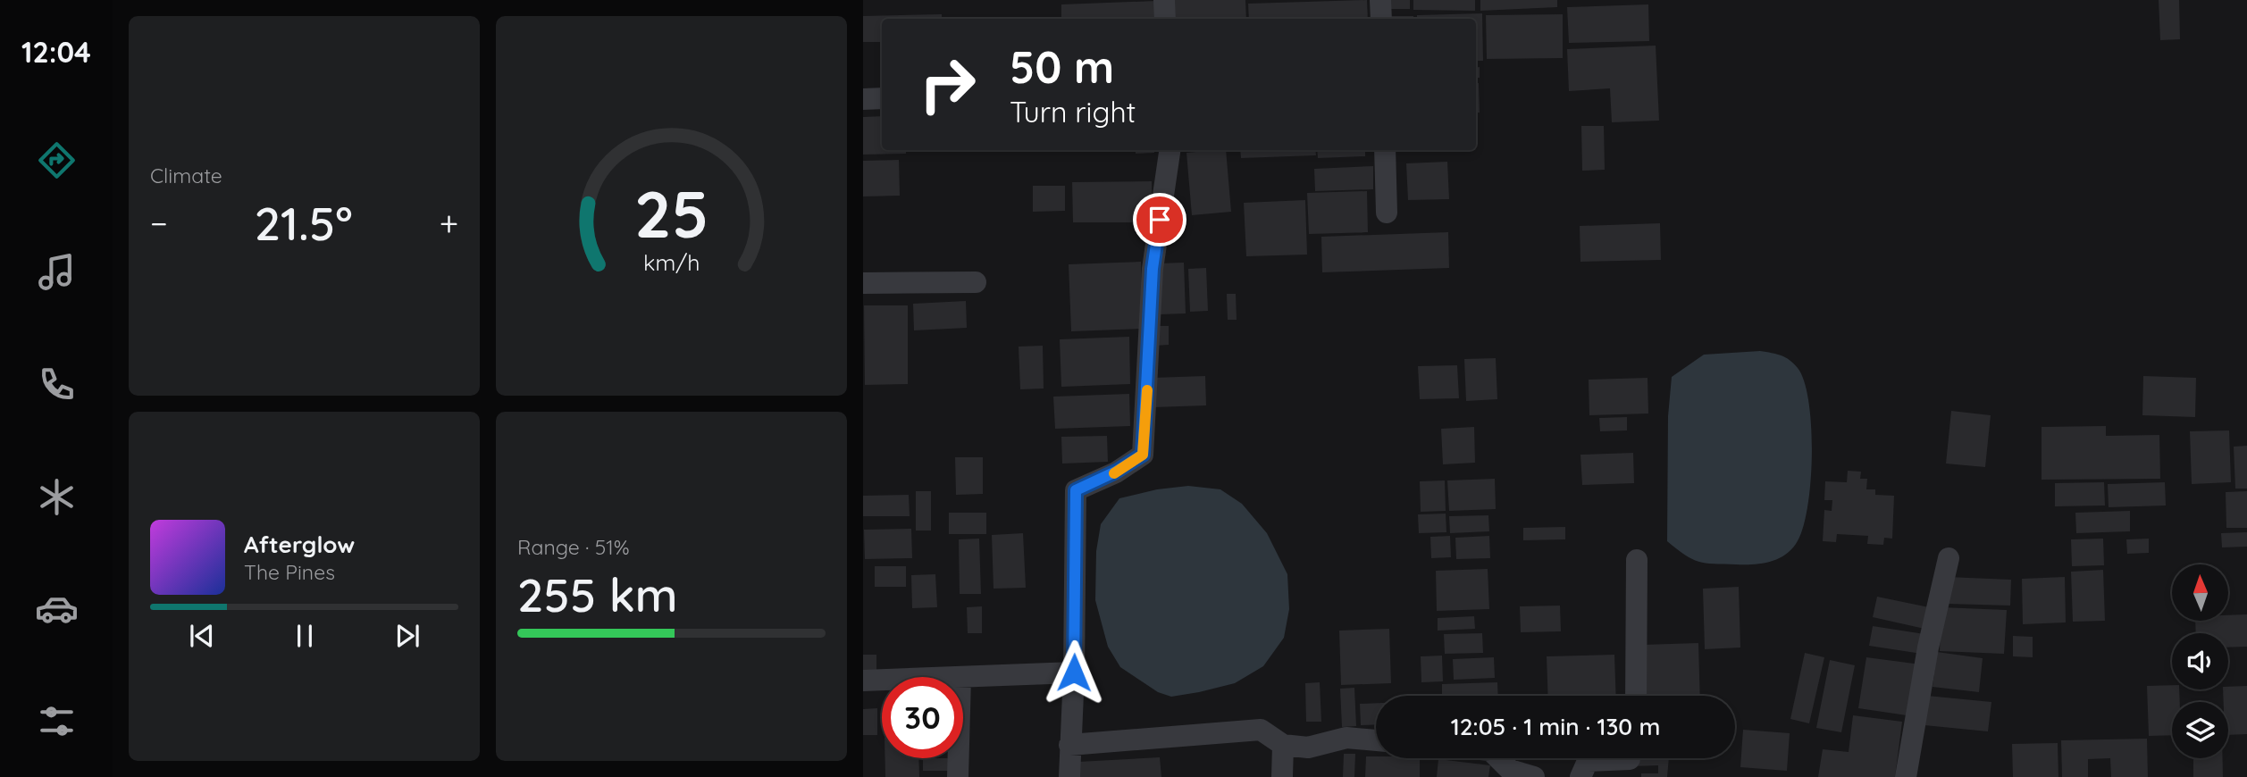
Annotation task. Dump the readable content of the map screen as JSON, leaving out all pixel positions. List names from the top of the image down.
{
  "north": "top",
  "page": {
    "tabs": "12:04",
    "tile": [
      "Climate",
      ["Range · 51%", "255 km"]
    ],
    "turn": ["50 m", "Turn right"],
    "heat": ["−", "21.5°", "+"],
    "song": ["Afterglow", "The Pines"],
    "limit": "30",
    "trip": "12:05 · 1 min · 130 m",
    "gauge": ["25", "km/h"]
  }
}
